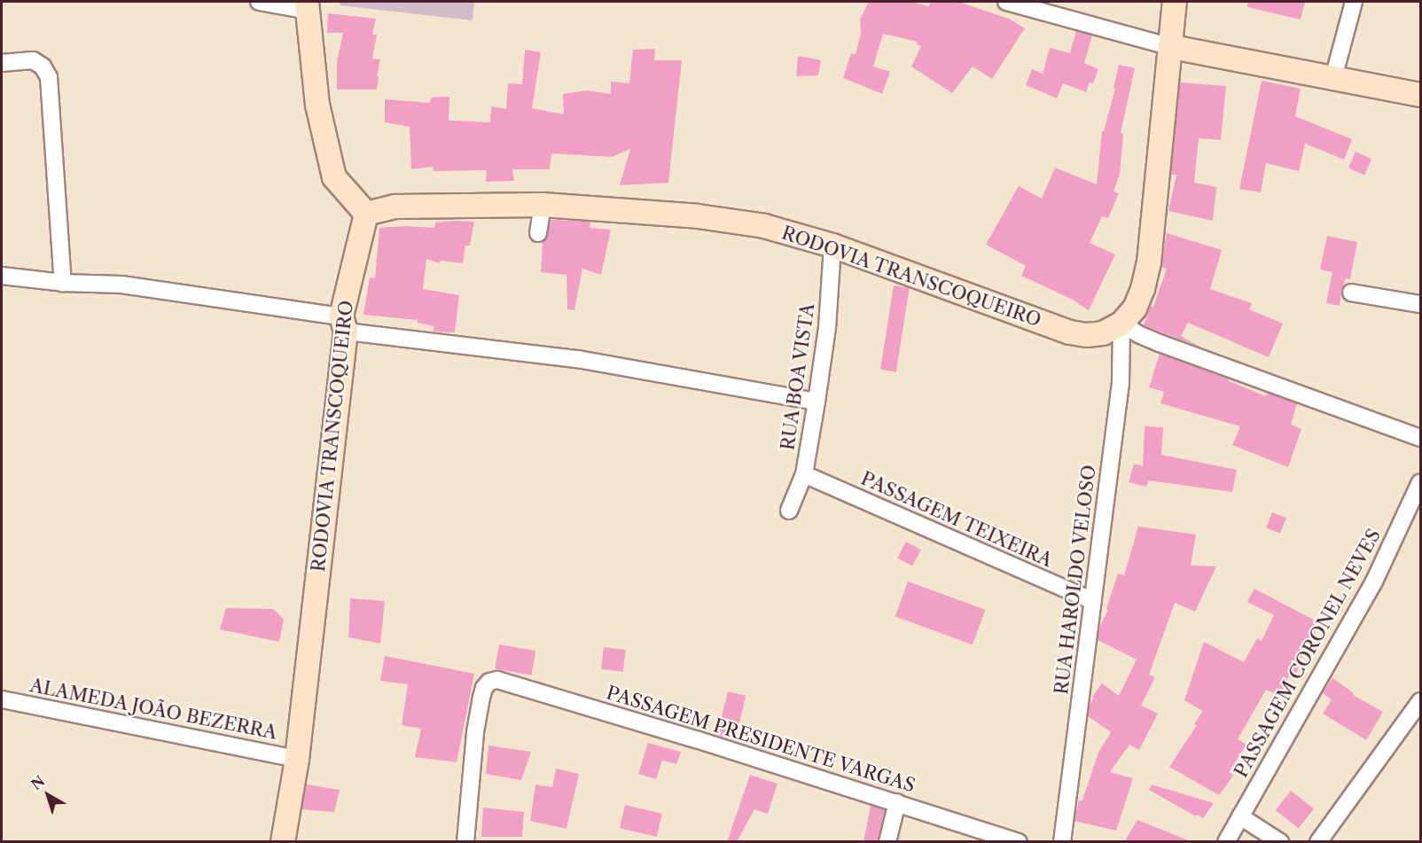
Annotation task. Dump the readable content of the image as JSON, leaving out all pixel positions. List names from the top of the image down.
{
  "streets": {
    "main road": ["RODOVIA TRANSCOQUEIRO"],
    "street": [
      "RUA BOA VISTA",
      "PASSAGEM TEIXEIRA",
      "RUA HAROLDO VELOSO",
      "PASSAGEM CORONEL NEVES",
      "ALAMEDA JOÃO BEZERRA",
      "PASSAGEM PRESIDENTE VARGAS"
    ]
  },
  "crossings": [
    ["RODOVIA TRANSCOQUEIRO", "RUA BOA VISTA"],
    ["RODOVIA TRANSCOQUEIRO", "RUA HAROLDO VELOSO"],
    ["RODOVIA TRANSCOQUEIRO", "ALAMEDA JOÃO BEZERRA"],
    ["RUA BOA VISTA", "PASSAGEM TEIXEIRA"],
    ["PASSAGEM TEIXEIRA", "RUA HAROLDO VELOSO"]
  ],
  "north": "top left"
}
